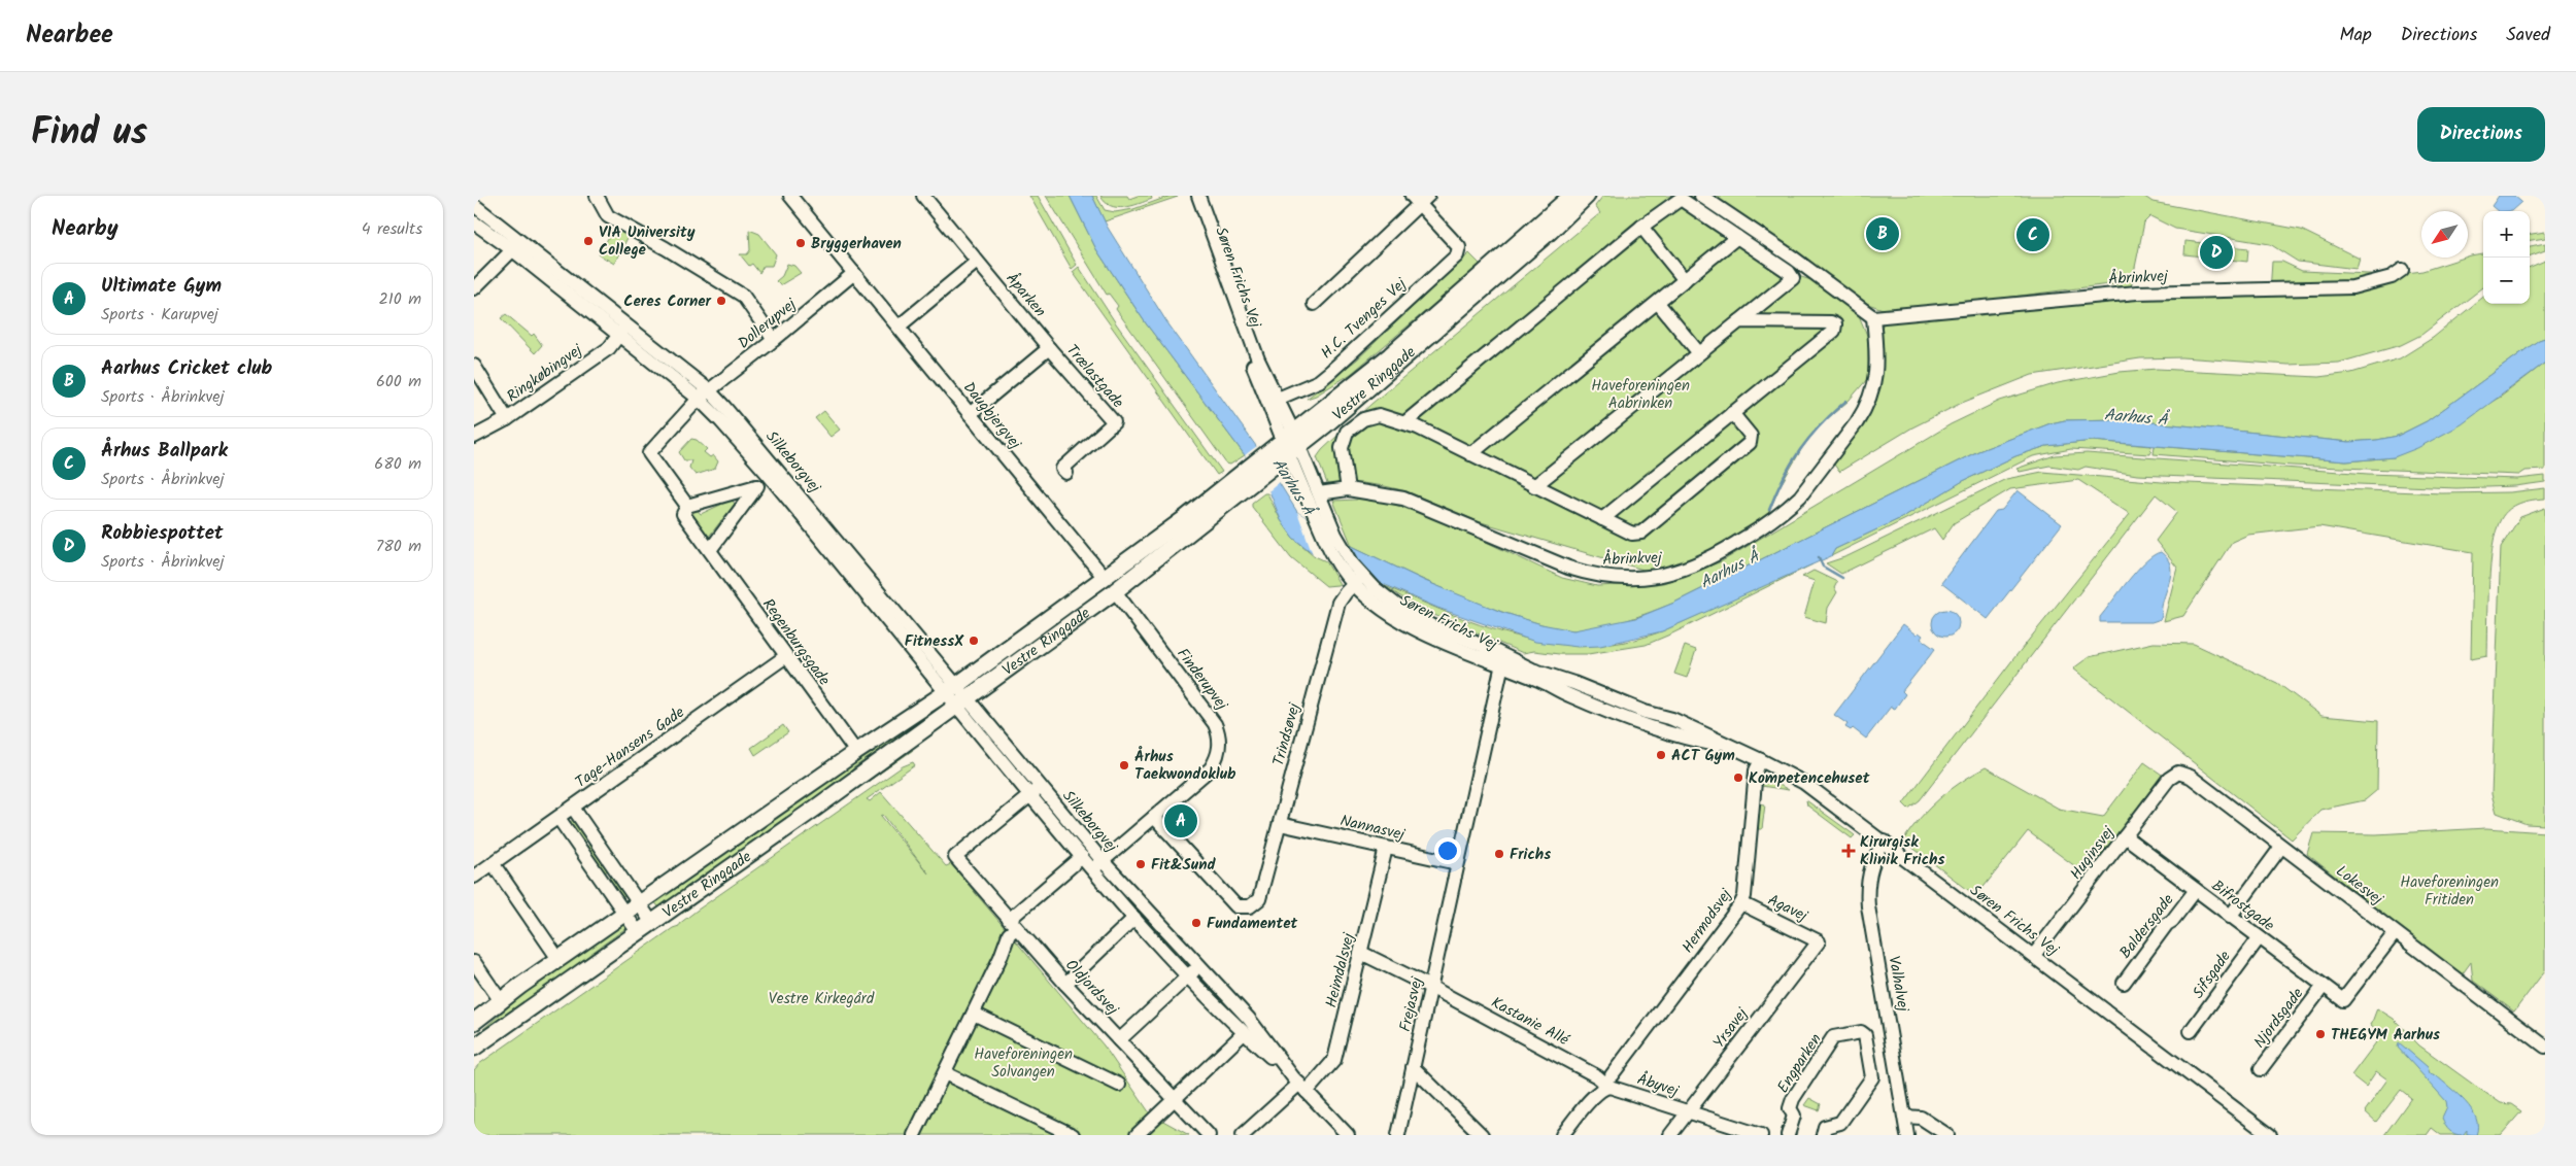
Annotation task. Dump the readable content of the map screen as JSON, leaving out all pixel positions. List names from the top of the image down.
{
  "streets": {
    "main road": ["Vestre Ringgade"],
    "street": [
      "Søren Frichs Vej",
      "Åbrinkvej",
      "Åparken",
      "H.C. Tvenges Vej",
      "Dollerupvej",
      "Ringkøbingvej",
      "Trælastgade",
      "Daugbjergvej",
      "Silkeborgvej",
      "Regenburgsgade",
      "Finderupvej",
      "Trindsøvej",
      "Tage-Hansens Gade",
      "Nannasvej",
      "Huginsvej",
      "Lokesvej",
      "Bifrostgade",
      "Agavej",
      "Hermodsvej",
      "Baldersgade",
      "Heimdalsvej",
      "Sifsgade",
      "Valhalvej",
      "Oldjordsvej",
      "Frejasvej",
      "Njordsgade",
      "Kastanie Allé",
      "Yrsavej",
      "Engparken",
      "Åbyvej"
    ]
  },
  "crossings": [
    ["Søren Frichs Vej", "Åbrinkvej"],
    ["Søren Frichs Vej", "H.C. Tvenges Vej"],
    ["Søren Frichs Vej", "Vestre Ringgade"],
    ["Søren Frichs Vej", "Trindsøvej"],
    ["Søren Frichs Vej", "Huginsvej"],
    ["Søren Frichs Vej", "Hermodsvej"],
    ["Søren Frichs Vej", "Valhalvej"],
    ["Søren Frichs Vej", "Frejasvej"],
    ["Åparken", "Trælastgade"],
    ["Dollerupvej", "Daugbjergvej"],
    ["Dollerupvej", "Silkeborgvej"],
    ["Dollerupvej", "Regenburgsgade"],
    ["Ringkøbingvej", "Silkeborgvej"],
    ["Trælastgade", "Daugbjergvej"],
    ["Vestre Ringgade", "Daugbjergvej"],
    ["Vestre Ringgade", "Silkeborgvej"],
    ["Vestre Ringgade", "Regenburgsgade"],
    ["Vestre Ringgade", "Finderupvej"],
    ["Silkeborgvej", "Finderupvej"],
    ["Silkeborgvej", "Heimdalsvej"],
    ["Silkeborgvej", "Oldjordsvej"],
    ["Regenburgsgade", "Tage-Hansens Gade"],
    ["Finderupvej", "Trindsøvej"],
    ["Trindsøvej", "Nannasvej"],
    ["Nannasvej", "Heimdalsvej"],
    ["Nannasvej", "Frejasvej"],
    ["Huginsvej", "Lokesvej"],
    ["Huginsvej", "Bifrostgade"],
    ["Lokesvej", "Bifrostgade"],
    ["Bifrostgade", "Baldersgade"],
    ["Bifrostgade", "Sifsgade"],
    ["Bifrostgade", "Njordsgade"],
    ["Agavej", "Hermodsvej"],
    ["Agavej", "Yrsavej"],
    ["Hermodsvej", "Kastanie Allé"],
    ["Hermodsvej", "Åbyvej"],
    ["Heimdalsvej", "Kastanie Allé"],
    ["Frejasvej", "Kastanie Allé"],
    ["Kastanie Allé", "Åbyvej"],
    ["Yrsavej", "Åbyvej"]
  ],
  "water": ["Aarhus Å"],
  "parks": [
    "Haveforeningen Aabrinken",
    "Haveforeningen Fritiden",
    "Vestre Kirkegård",
    "Haveforeningen Solvangen"
  ],
  "places": {
    "other": [
      "VIA University College",
      "Bryggerhaven",
      "Ceres Corner",
      "FitnessX",
      "ACT Gym",
      "Århus Taekwondoklub",
      "Kompetencehuset",
      "Frichs",
      "Fit&Sund",
      "Fundamentet",
      "THEGYM Aarhus"
    ],
    "health": ["Kirurgisk Klinik Frichs"]
  },
  "north": "bottom left",
  "page": {
    "header": "Nearbee",
    "nav": ["Map", "Directions", "Saved"],
    "title": "Find us",
    "buttons": "Directions",
    "heading": ["Nearby", "4 results"],
    "map_buttons": ["+", "−"],
    "pins": [
      "B",
      "C",
      "D",
      "A"
    ],
    "list": [
      {
        "mark": "A",
        "name": "Ultimate Gym",
        "note": "Sports · Karupvej",
        "value": "210 m"
      },
      {
        "mark": "B",
        "name": "Aarhus Cricket club",
        "note": "Sports · Åbrinkvej",
        "value": "600 m"
      },
      {
        "mark": "C",
        "name": "Århus Ballpark",
        "note": "Sports · Åbrinkvej",
        "value": "680 m"
      },
      {
        "mark": "D",
        "name": "Robbiespottet",
        "note": "Sports · Åbrinkvej",
        "value": "780 m"
      }
    ]
  }
}
